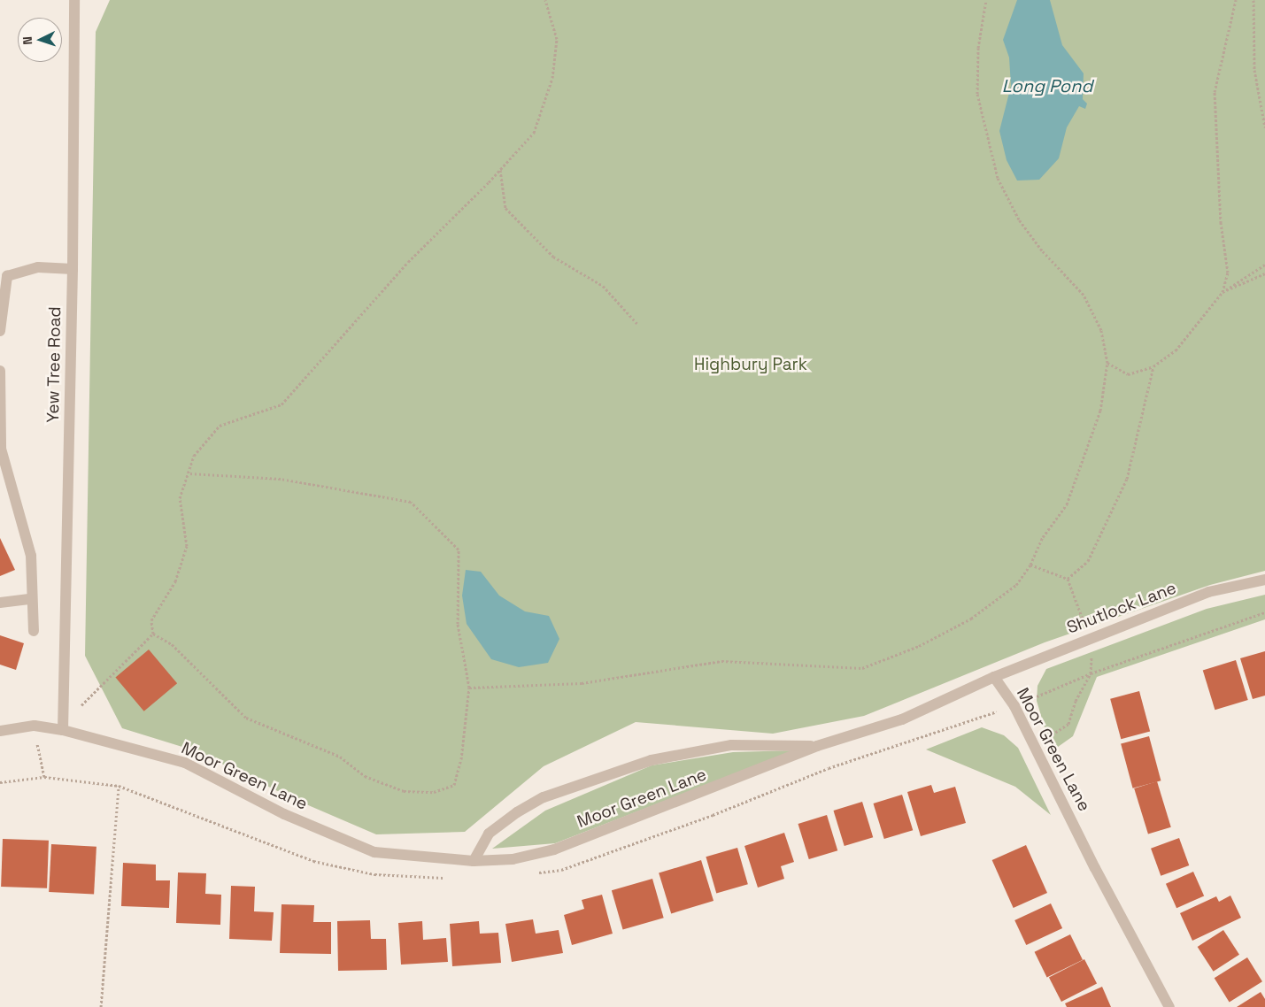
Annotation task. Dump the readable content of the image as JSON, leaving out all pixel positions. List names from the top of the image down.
{
  "streets": {
    "street": ["Yew Tree Road", "Shutlock Lane", "Moor Green Lane"]
  },
  "crossings": [
    ["Yew Tree Road", "Moor Green Lane"],
    ["Shutlock Lane", "Moor Green Lane"]
  ],
  "water": ["Long Pond"],
  "parks": ["Highbury Park"],
  "north": "left"
}
